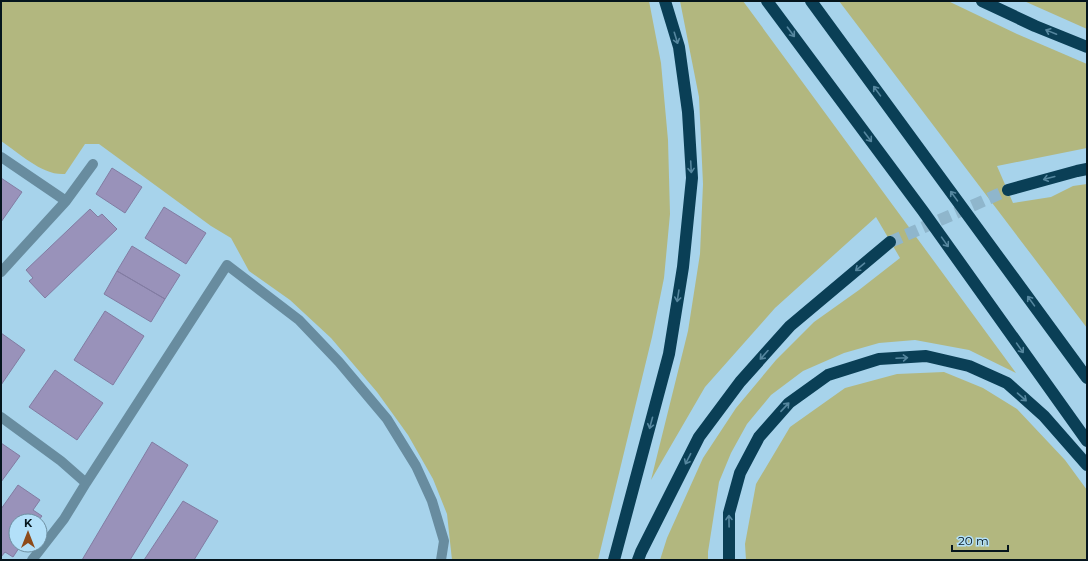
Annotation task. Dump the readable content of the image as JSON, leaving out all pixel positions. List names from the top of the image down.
{
  "scale_bar": "20 m",
  "north": "top"
}
